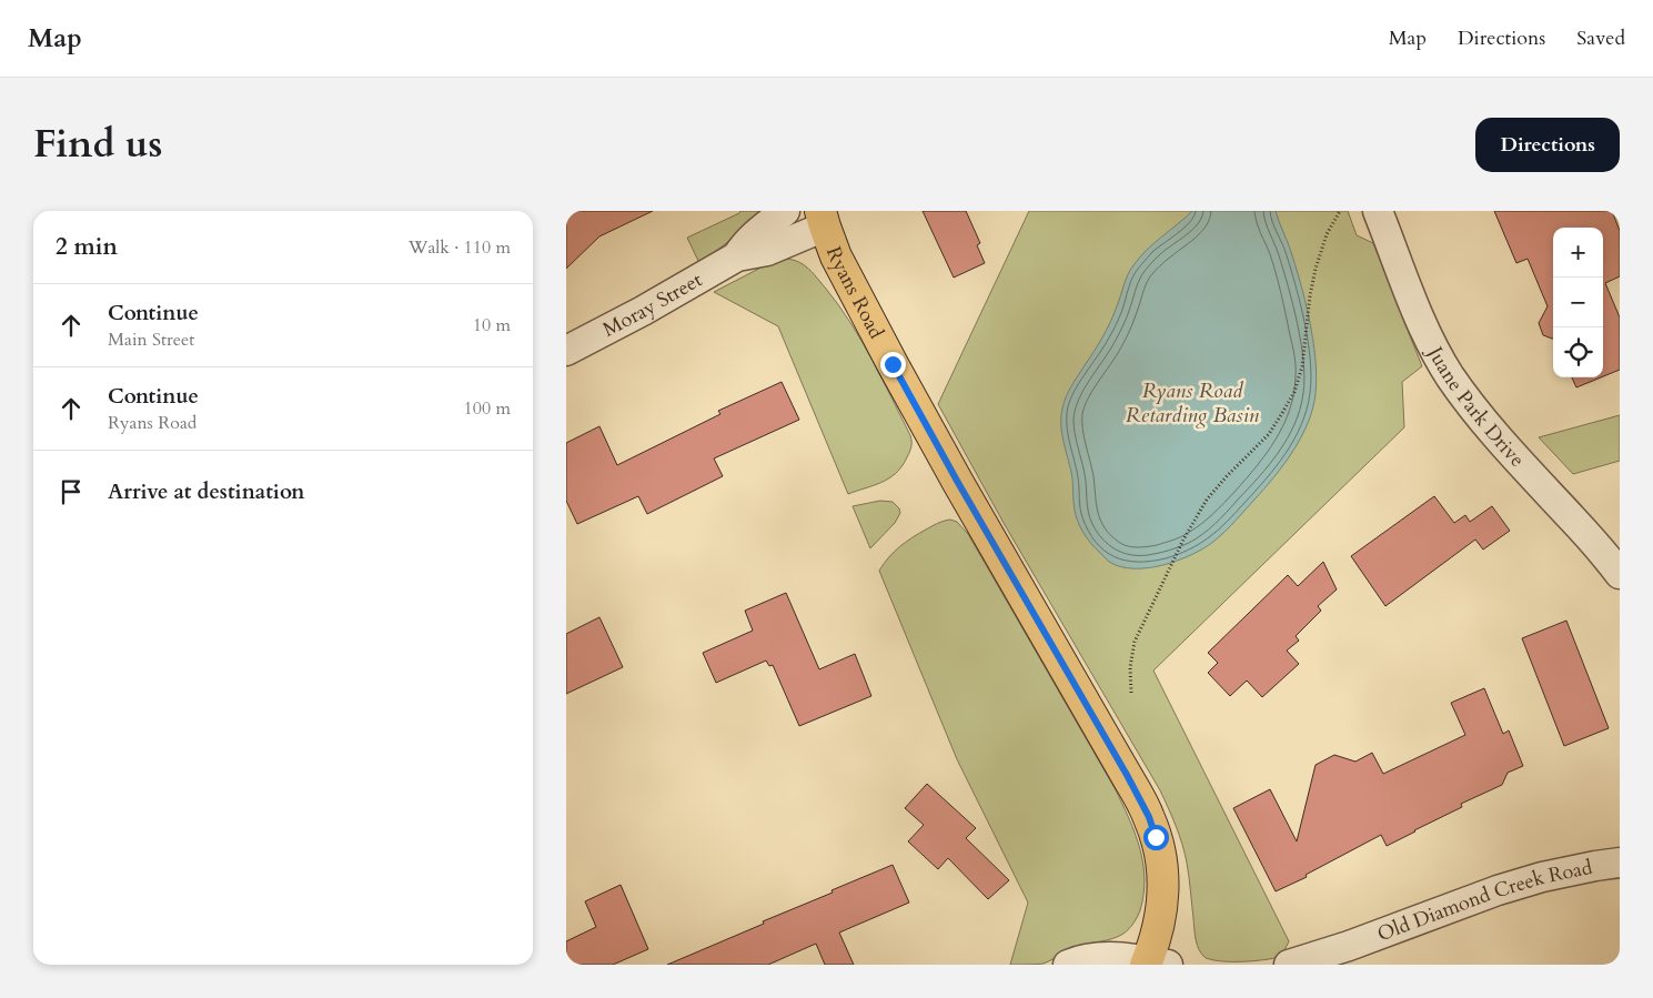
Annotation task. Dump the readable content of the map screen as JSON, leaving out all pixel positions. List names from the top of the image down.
{
  "streets": {
    "main road": ["Ryans Road"],
    "street": ["Moray Street", "Juane Park Drive", "Old Diamond Creek Road"]
  },
  "crossings": [
    ["Ryans Road", "Moray Street"]
  ],
  "water": ["Ryans Road Retarding Basin"],
  "page": {
    "header": "Map",
    "nav": ["Map", "Directions", "Saved"],
    "title": "Find us",
    "buttons": "Directions",
    "heading": ["2 min", "Walk · 110 m"],
    "map_buttons": ["+", "−"],
    "list": [
      ["Continue", "Main Street", "10 m"],
      ["Continue", "Ryans Road", "100 m"],
      "Arrive at destination"
    ]
  }
}
